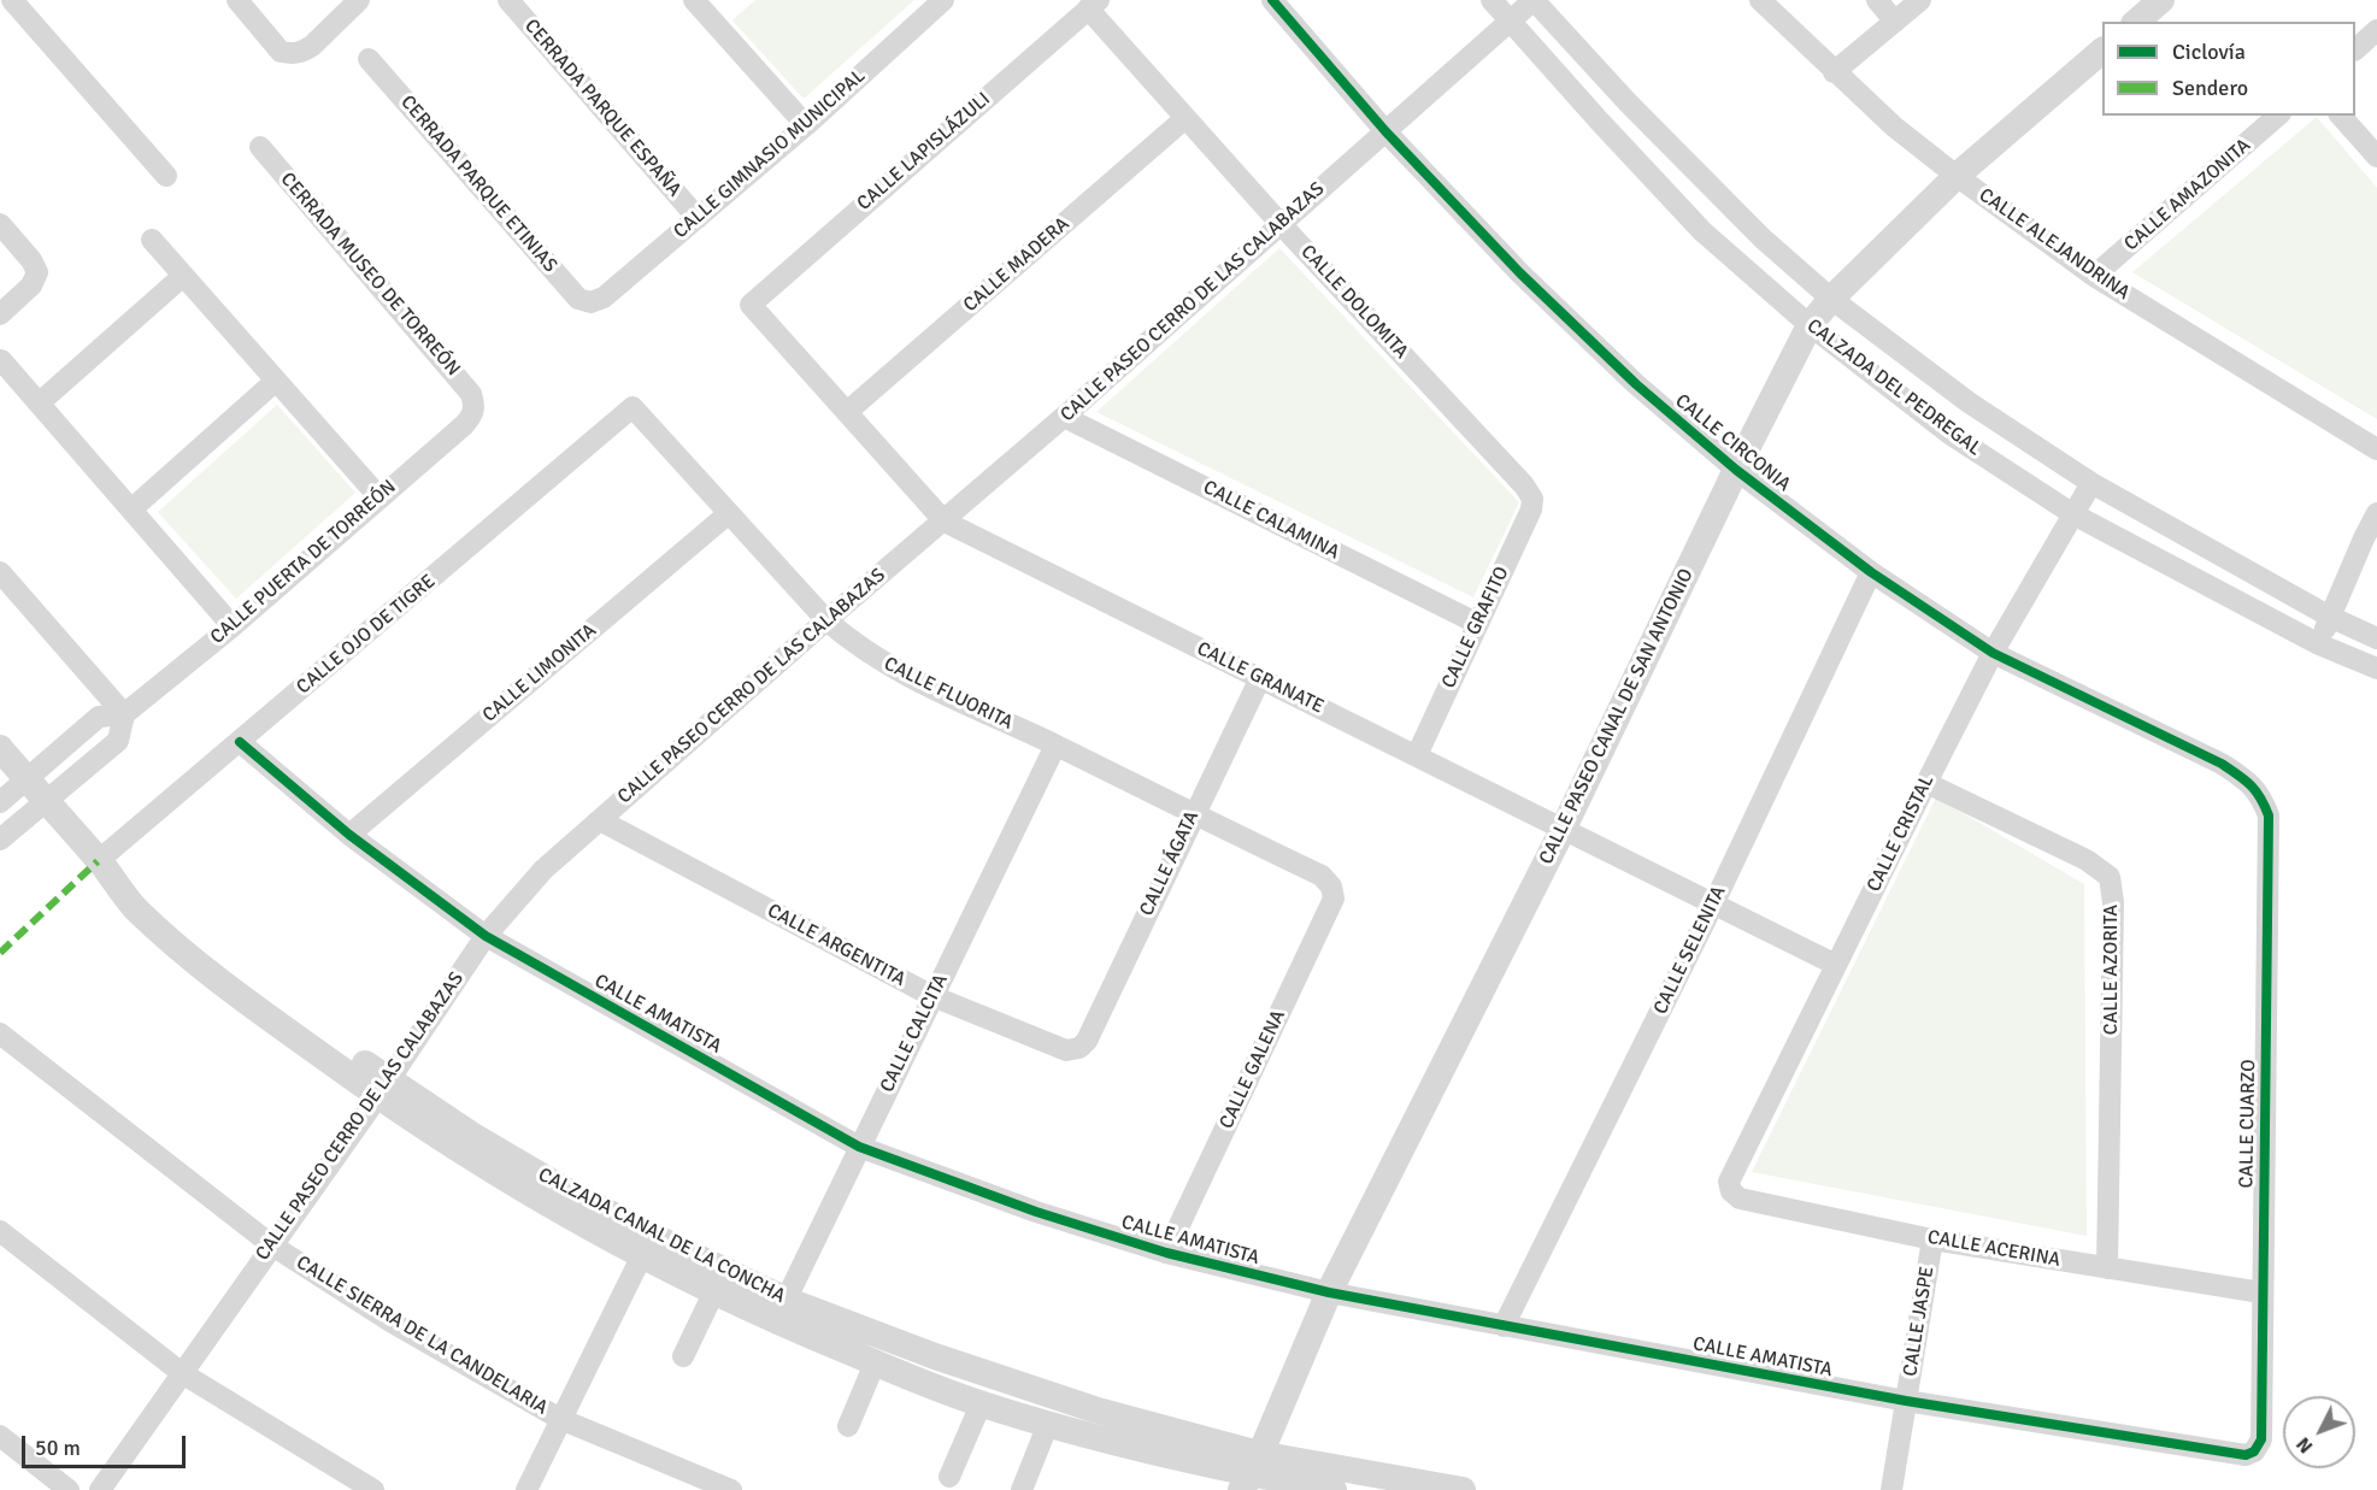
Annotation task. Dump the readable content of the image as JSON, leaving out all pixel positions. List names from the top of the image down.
{
  "streets": {
    "street": [
      "CERRADA PARQUE ESPAÑA",
      "CALLE LAPISLÁZULI",
      "CALLE GIMNASIO MUNICIPAL",
      "CERRADA PARQUE ETINIAS",
      "CALLE AMAZONITA",
      "CALLE ALEJANDRINA",
      "CALLE MADERA",
      "CERRADA MUSEO DE TORREÓN",
      "CALLE PASEO CERRO DE LAS CALABAZAS",
      "CALLE DOLOMITA",
      "CALZADA DEL PEDREGAL",
      "CALLE CIRCONIA",
      "CALLE CALAMINA",
      "CALLE PUERTA DE TORREÓN",
      "CALLE GRAFITO",
      "CALLE OJO DE TIGRE",
      "CALLE LIMONITA",
      "CALLE GRANATE",
      "CALLE FLUORITA",
      "CALLE PASEO CANAL DE SAN ANTONIO",
      "CALLE CRISTAL",
      "CALLE ÁGATA",
      "CALLE ARGENTITA",
      "CALLE SELENITA",
      "CALLE AZORITA",
      "CALLE AMATISTA",
      "CALLE CALCITA",
      "CALLE GALENA",
      "CALLE CUARZO",
      "CALZADA CANAL DE LA CONCHA",
      "CALLE ACERINA",
      "CALLE JASPE",
      "CALLE SIERRA DE LA CANDELARIA"
    ]
  },
  "crossings": [
    ["CERRADA PARQUE ESPAÑA", "CALLE GIMNASIO MUNICIPAL"],
    ["CALLE LAPISLÁZULI", "CALLE DOLOMITA"],
    ["CALLE LAPISLÁZULI", "CALLE GRANATE"],
    ["CALLE GIMNASIO MUNICIPAL", "CERRADA PARQUE ETINIAS"],
    ["CALLE AMAZONITA", "CALLE ALEJANDRINA"],
    ["CALLE ALEJANDRINA", "CALLE PASEO CANAL DE SAN ANTONIO"],
    ["CALLE MADERA", "CALLE DOLOMITA"],
    ["CALLE MADERA", "CALLE GRANATE"],
    ["CERRADA MUSEO DE TORREÓN", "CALLE PUERTA DE TORREÓN"],
    ["CALLE PASEO CERRO DE LAS CALABAZAS", "CALLE DOLOMITA"],
    ["CALLE PASEO CERRO DE LAS CALABAZAS", "CALZADA DEL PEDREGAL"],
    ["CALLE PASEO CERRO DE LAS CALABAZAS", "CALLE CIRCONIA"],
    ["CALLE PASEO CERRO DE LAS CALABAZAS", "CALLE CALAMINA"],
    ["CALLE PASEO CERRO DE LAS CALABAZAS", "CALLE GRANATE"],
    ["CALLE PASEO CERRO DE LAS CALABAZAS", "CALLE FLUORITA"],
    ["CALLE PASEO CERRO DE LAS CALABAZAS", "CALLE ARGENTITA"],
    ["CALLE PASEO CERRO DE LAS CALABAZAS", "CALLE AMATISTA"],
    ["CALLE PASEO CERRO DE LAS CALABAZAS", "CALZADA CANAL DE LA CONCHA"],
    ["CALLE PASEO CERRO DE LAS CALABAZAS", "CALLE SIERRA DE LA CANDELARIA"],
    ["CALLE DOLOMITA", "CALLE GRAFITO"],
    ["CALZADA DEL PEDREGAL", "CALLE PASEO CANAL DE SAN ANTONIO"],
    ["CALZADA DEL PEDREGAL", "CALLE CRISTAL"],
    ["CALLE CIRCONIA", "CALLE PASEO CANAL DE SAN ANTONIO"],
    ["CALLE CIRCONIA", "CALLE CRISTAL"],
    ["CALLE CIRCONIA", "CALLE SELENITA"],
    ["CALLE CIRCONIA", "CALLE CUARZO"],
    ["CALLE CALAMINA", "CALLE GRAFITO"],
    ["CALLE PUERTA DE TORREÓN", "CALZADA CANAL DE LA CONCHA"],
    ["CALLE GRAFITO", "CALLE GRANATE"],
    ["CALLE OJO DE TIGRE", "CALLE FLUORITA"],
    ["CALLE OJO DE TIGRE", "CALLE AMATISTA"],
    ["CALLE OJO DE TIGRE", "CALZADA CANAL DE LA CONCHA"],
    ["CALLE LIMONITA", "CALLE FLUORITA"],
    ["CALLE LIMONITA", "CALLE AMATISTA"],
    ["CALLE GRANATE", "CALLE PASEO CANAL DE SAN ANTONIO"],
    ["CALLE GRANATE", "CALLE CRISTAL"],
    ["CALLE GRANATE", "CALLE ÁGATA"],
    ["CALLE GRANATE", "CALLE SELENITA"],
    ["CALLE FLUORITA", "CALLE ÁGATA"],
    ["CALLE FLUORITA", "CALLE CALCITA"],
    ["CALLE FLUORITA", "CALLE GALENA"],
    ["CALLE PASEO CANAL DE SAN ANTONIO", "CALLE AMATISTA"],
    ["CALLE PASEO CANAL DE SAN ANTONIO", "CALZADA CANAL DE LA CONCHA"],
    ["CALLE CRISTAL", "CALLE AZORITA"],
    ["CALLE CRISTAL", "CALLE ACERINA"],
    ["CALLE ÁGATA", "CALLE ARGENTITA"],
    ["CALLE ARGENTITA", "CALLE CALCITA"],
    ["CALLE SELENITA", "CALLE AMATISTA"],
    ["CALLE AZORITA", "CALLE ACERINA"],
    ["CALLE AMATISTA", "CALLE CALCITA"],
    ["CALLE AMATISTA", "CALLE GALENA"],
    ["CALLE AMATISTA", "CALLE CUARZO"],
    ["CALLE AMATISTA", "CALLE JASPE"],
    ["CALLE CALCITA", "CALZADA CANAL DE LA CONCHA"],
    ["CALLE CUARZO", "CALLE ACERINA"],
    ["CALLE ACERINA", "CALLE JASPE"]
  ],
  "legend": ["Ciclovía", "Sendero"],
  "scale_bar": "50 m",
  "north": "bottom left"
}
